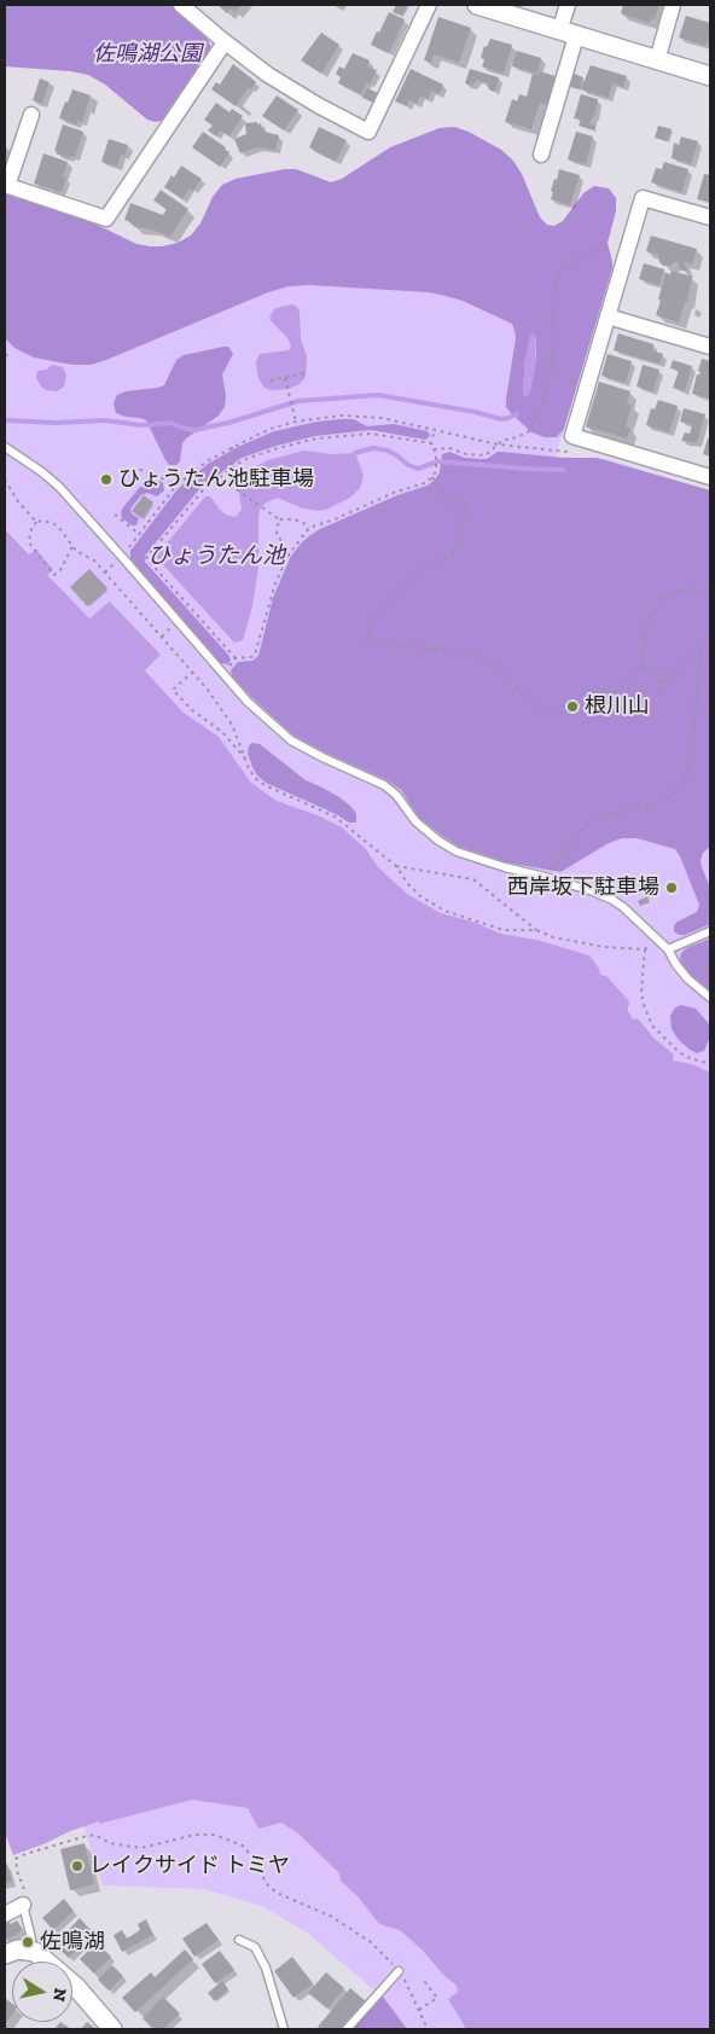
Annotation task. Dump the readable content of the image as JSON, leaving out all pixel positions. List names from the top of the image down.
{
  "water": ["ひょうたん池"],
  "parks": ["佐鳴湖公園"],
  "places": [
    "ひょうたん池駐車場",
    "根川山",
    "西岸坂下駐車場",
    "レイクサイド トミヤ",
    "佐鳴湖"
  ],
  "north": "right"
}
